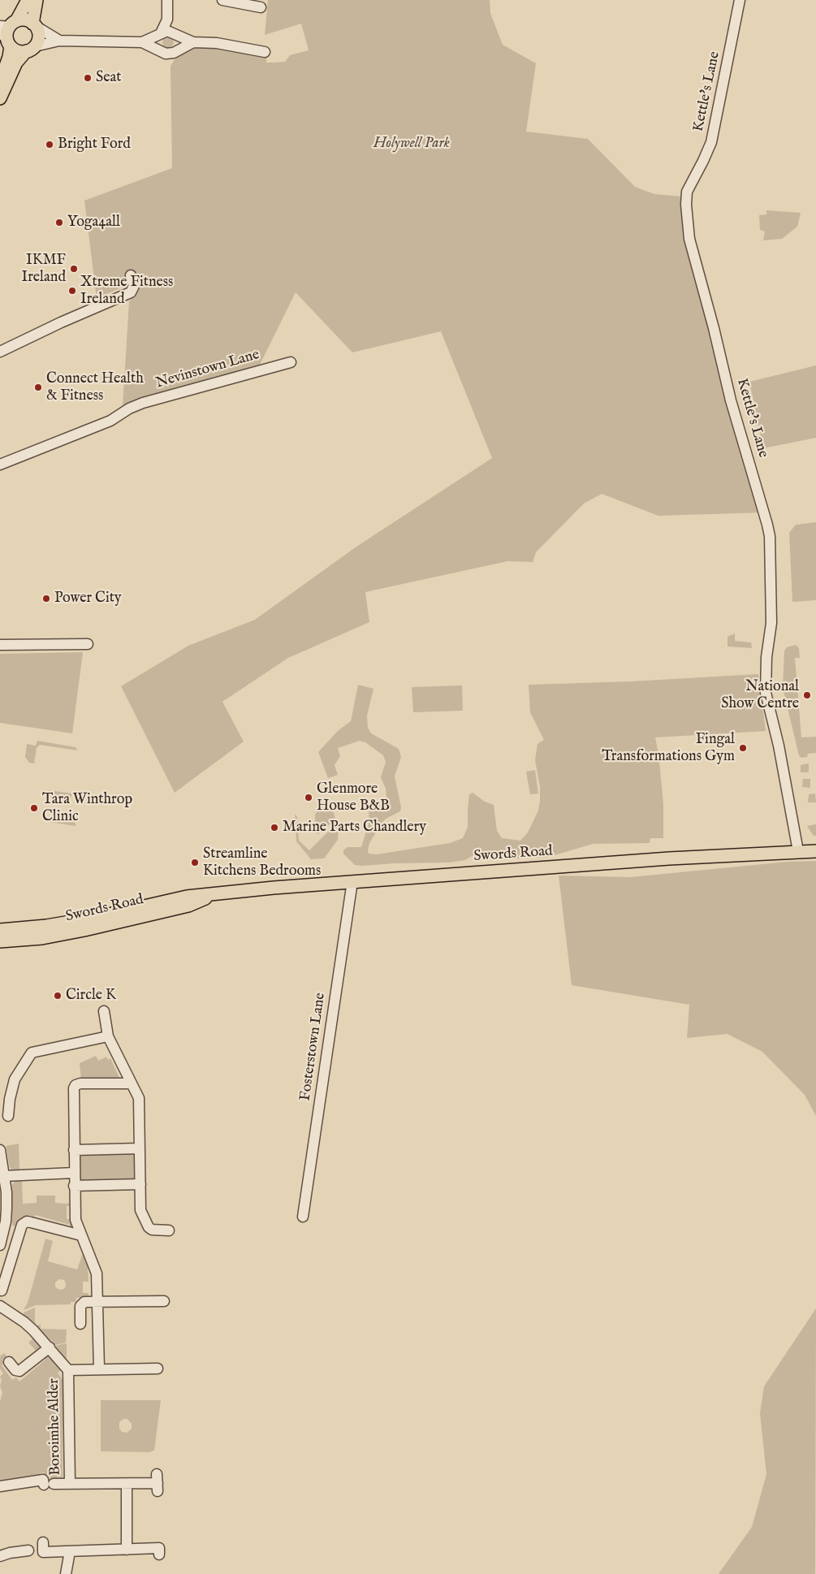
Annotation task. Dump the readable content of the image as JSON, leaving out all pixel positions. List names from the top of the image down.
{
  "streets": {
    "main road": ["Swords Road"],
    "street": [
      "Kettle's Lane",
      "Nevinstown Lane",
      "Fosterstown Lane",
      "Boroimhe Alder"
    ]
  },
  "crossings": [
    ["Kettle's Lane", "Swords Road"],
    ["Swords Road", "Fosterstown Lane"]
  ],
  "parks": ["Holywell Park"],
  "places": [
    "Seat",
    "Bright Ford",
    "Yoga4all",
    "IKMF Ireland",
    "Xtreme Fitness Ireland",
    "Connect Health & Fitness",
    "Power City",
    "National Show Centre",
    "Fingal Transformations Gym",
    "Glenmore House B&B",
    "Tara Winthrop Clinic",
    "Marine Parts Chandlery",
    "Streamline Kitchens Bedrooms",
    "Circle K"
  ]
}
